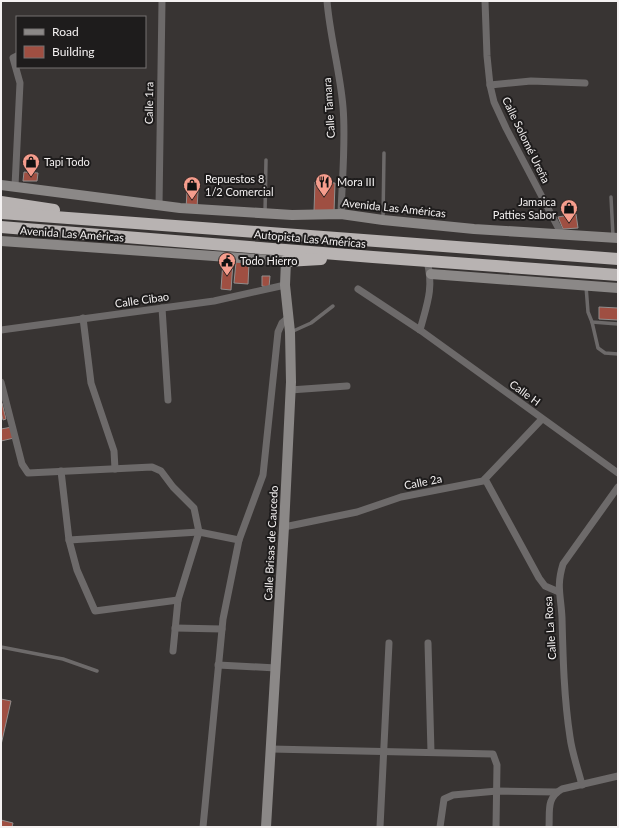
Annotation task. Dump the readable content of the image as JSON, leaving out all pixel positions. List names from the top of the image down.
{
  "streets": {
    "highway": ["Autopista Las Américas"],
    "street": [
      "Calle 1ra",
      "Calle Tamara",
      "Calle Solomé Ureña",
      "Avenida Las Américas",
      "Calle Cibao",
      "Calle H",
      "Calle 2a",
      "Calle Brisas de Caucedo",
      "Calle La Rosa"
    ]
  },
  "crossings": [
    ["Calle 1ra", "Avenida Las Américas"],
    ["Calle Tamara", "Avenida Las Américas"],
    ["Calle Solomé Ureña", "Avenida Las Américas"],
    ["Avenida Las Américas", "Calle Brisas de Caucedo"],
    ["Calle Cibao", "Calle Brisas de Caucedo"],
    ["Calle H", "Calle 2a"],
    ["Calle 2a", "Calle Brisas de Caucedo"]
  ],
  "places": {
    "shop": ["Tapi Todo", "Repuestos 8 1/2 Comercial", "Jamaica Patties Sabor"],
    "restaurant": ["Mora III"],
    "public building": ["Todo Hierro"]
  },
  "legend": ["Road", "Building"]
}
